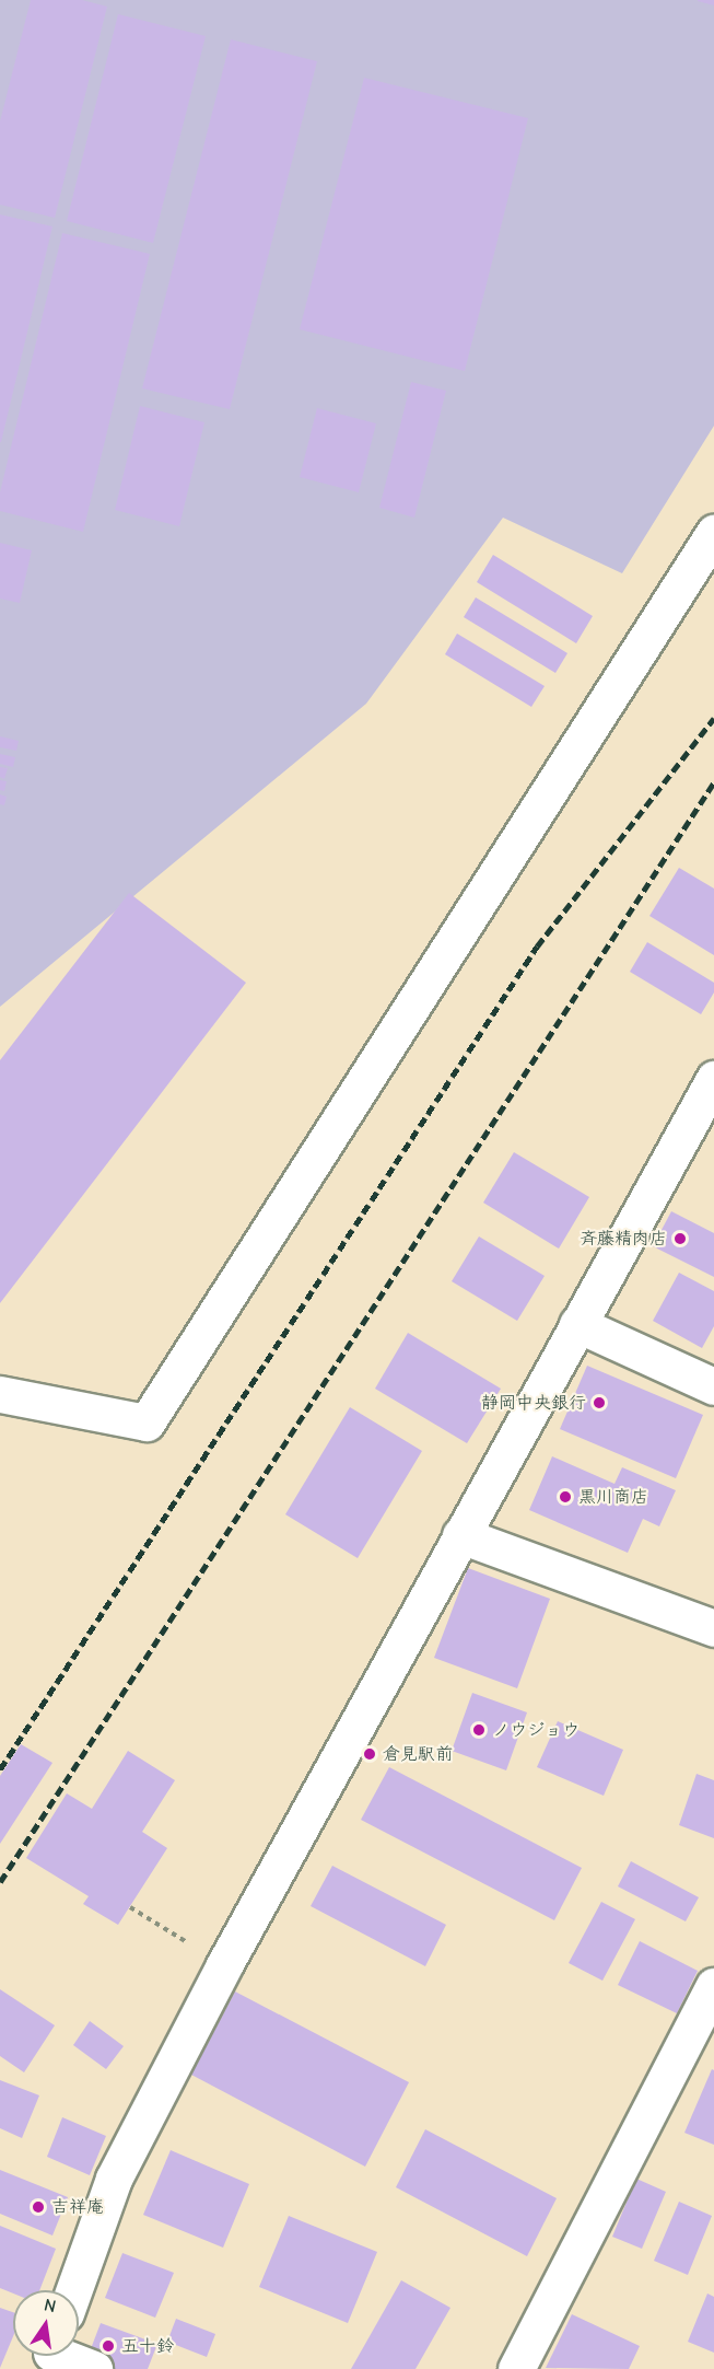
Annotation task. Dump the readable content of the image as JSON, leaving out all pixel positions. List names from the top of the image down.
{
  "places": [
    "斉藤精肉店",
    "静岡中央銀行",
    "黒川商店",
    "ノウジョウ",
    "倉見駅前",
    "吉祥庵",
    "五十鈴"
  ],
  "north": "top"
}
